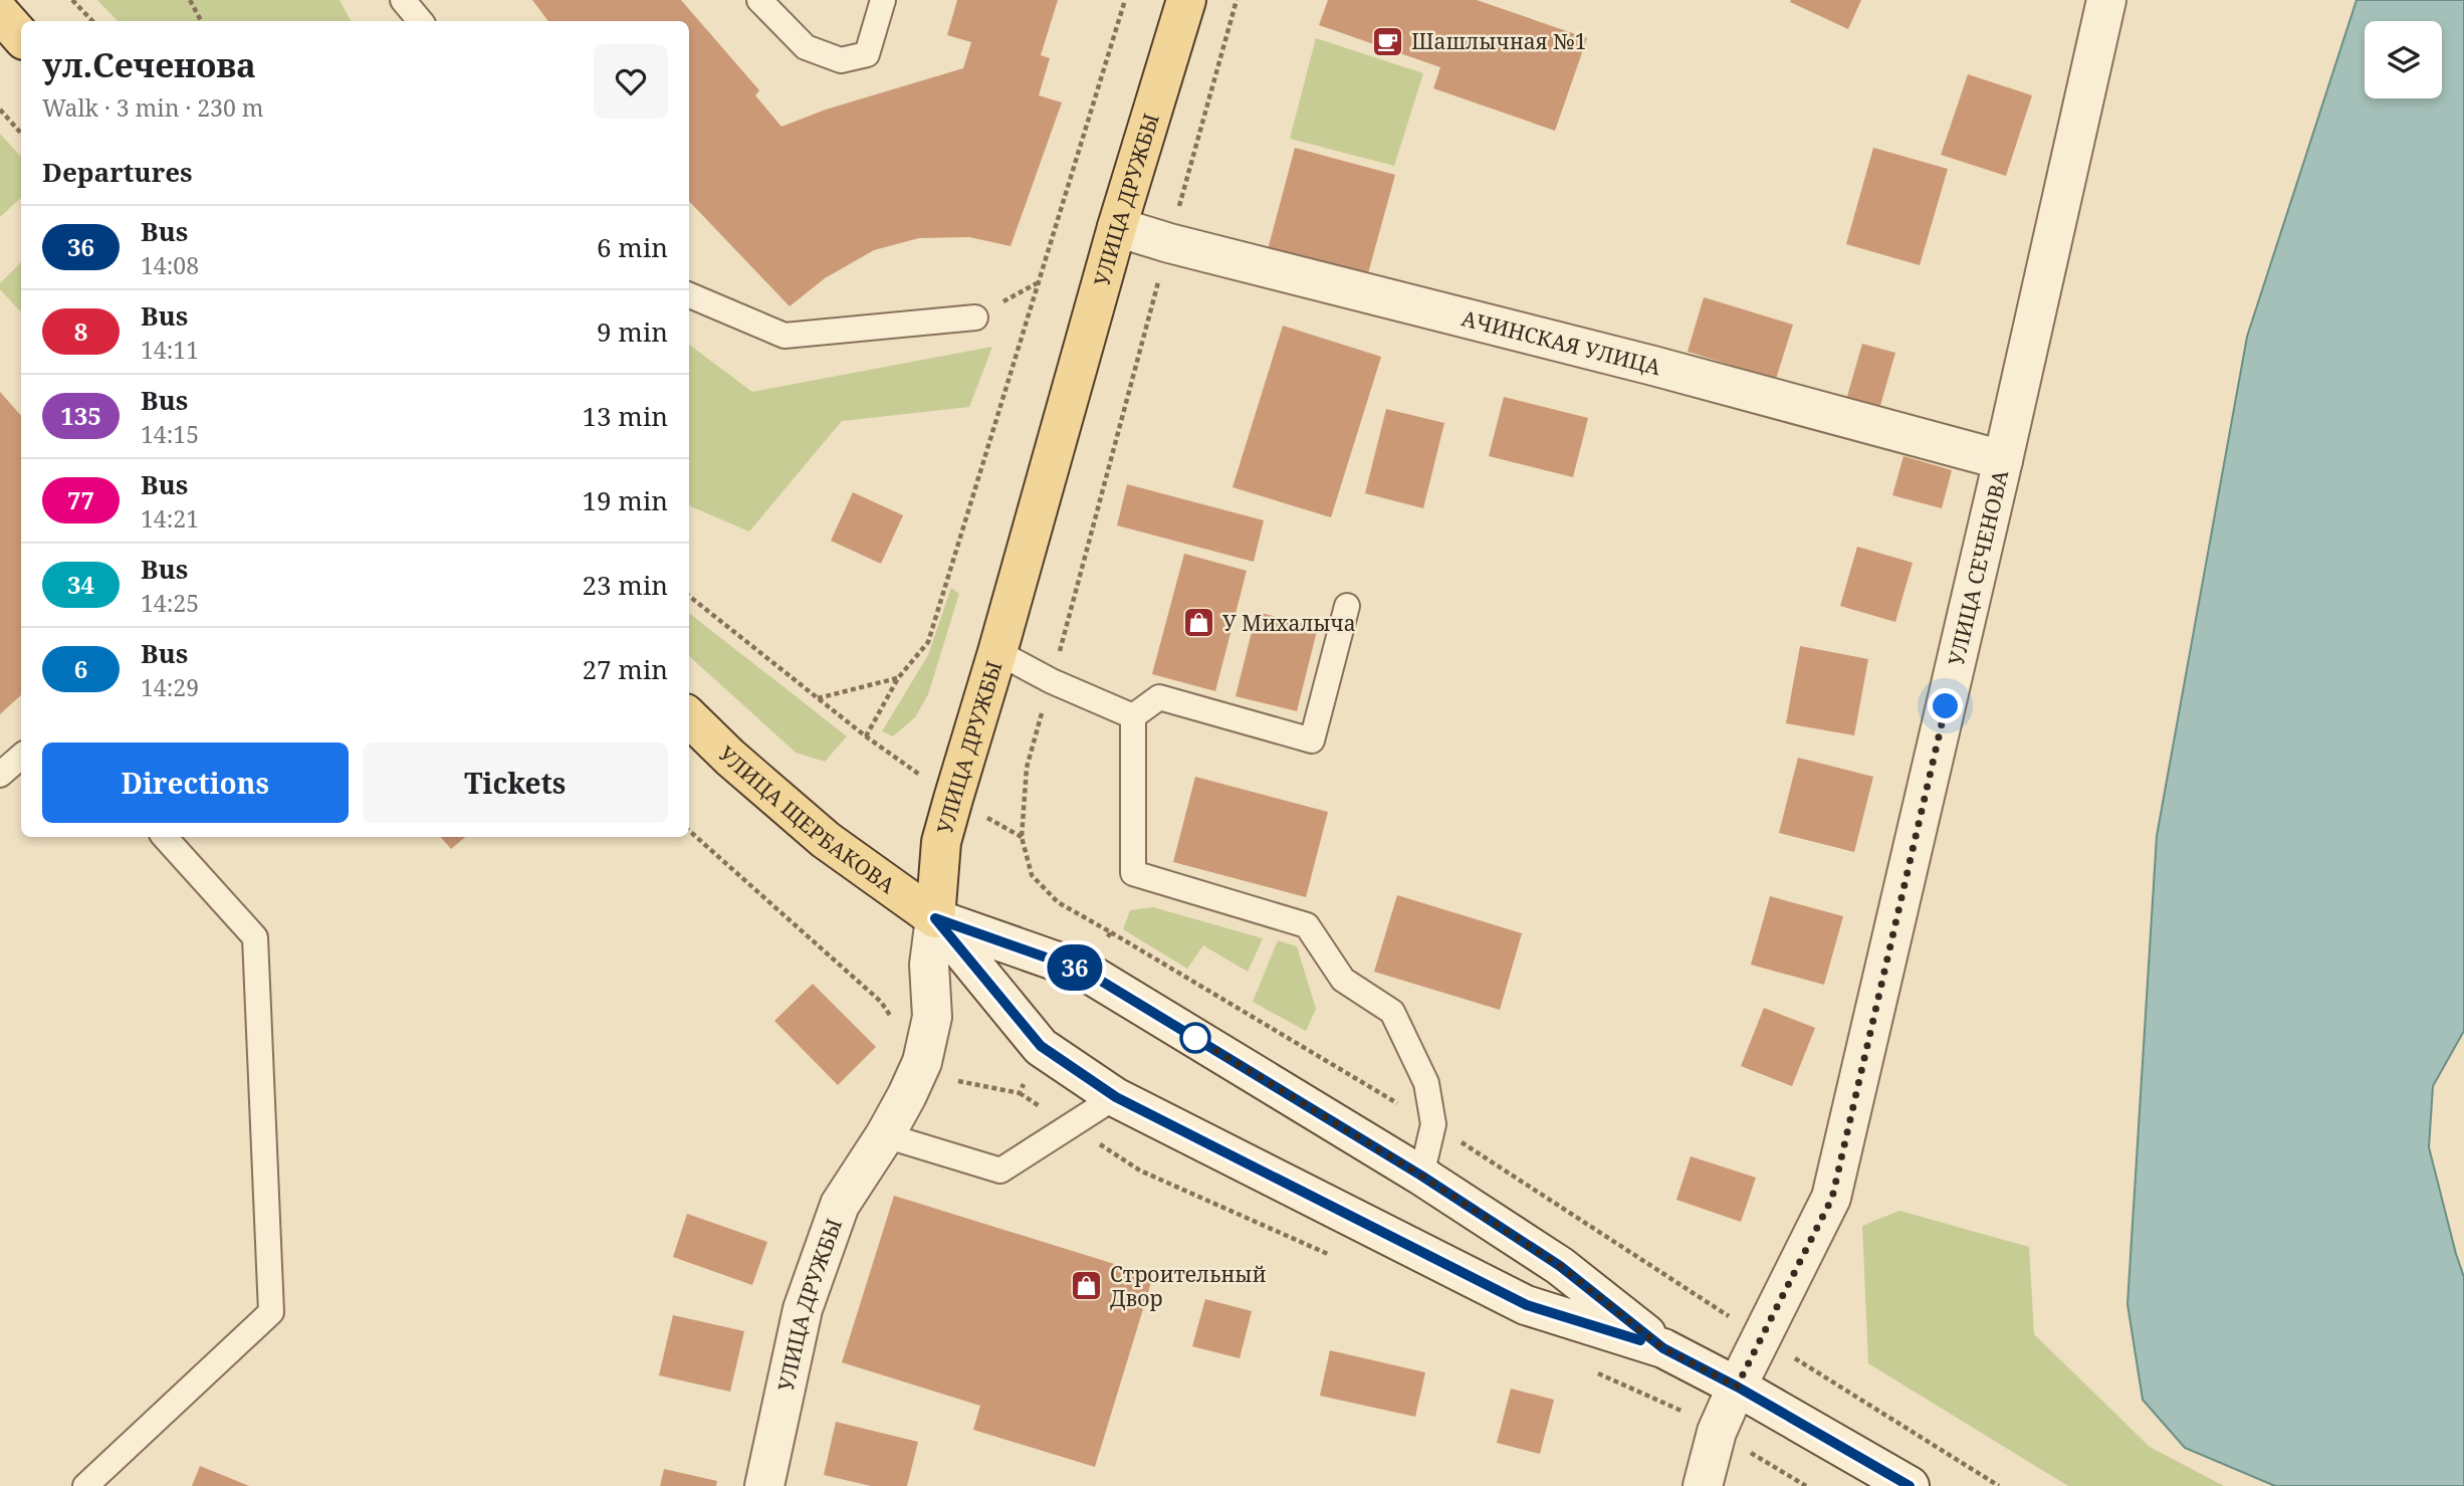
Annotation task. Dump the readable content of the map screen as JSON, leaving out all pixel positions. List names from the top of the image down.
{
  "streets": {
    "main road": ["УЛИЦА ДРУЖБЫ", "УЛИЦА ЩЕРБАКОВА"],
    "street": ["АЧИНСКАЯ УЛИЦА", "УЛИЦА СЕЧЕНОВА"]
  },
  "crossings": [
    ["УЛИЦА ДРУЖБЫ", "АЧИНСКАЯ УЛИЦА"],
    ["УЛИЦА ДРУЖБЫ", "УЛИЦА ЩЕРБАКОВА"],
    ["АЧИНСКАЯ УЛИЦА", "УЛИЦА СЕЧЕНОВА"],
    ["УЛИЦА СЕЧЕНОВА", "УЛИЦА ЩЕРБАКОВА"]
  ],
  "places": {
    "cafe": ["Шашлычная №1"],
    "shop": ["У Михалыча", "Строительный Двор"]
  },
  "lines": ["bus line 36"],
  "page": {
    "on_map": "36",
    "heading": [
      ["ул.Сеченова", "Walk · 3 min · 230 m"],
      "Departures"
    ],
    "list": [
      {
        "mark": "36",
        "name": "Bus",
        "note": "14:08",
        "value": "6 min"
      },
      {
        "mark": "8",
        "name": "Bus",
        "note": "14:11",
        "value": "9 min"
      },
      {
        "mark": "135",
        "name": "Bus",
        "note": "14:15",
        "value": "13 min"
      },
      {
        "mark": "77",
        "name": "Bus",
        "note": "14:21",
        "value": "19 min"
      },
      {
        "mark": "34",
        "name": "Bus",
        "note": "14:25",
        "value": "23 min"
      },
      {
        "mark": "6",
        "name": "Bus",
        "note": "14:29",
        "value": "27 min"
      }
    ],
    "buttons": ["Directions", "Tickets"]
  }
}
